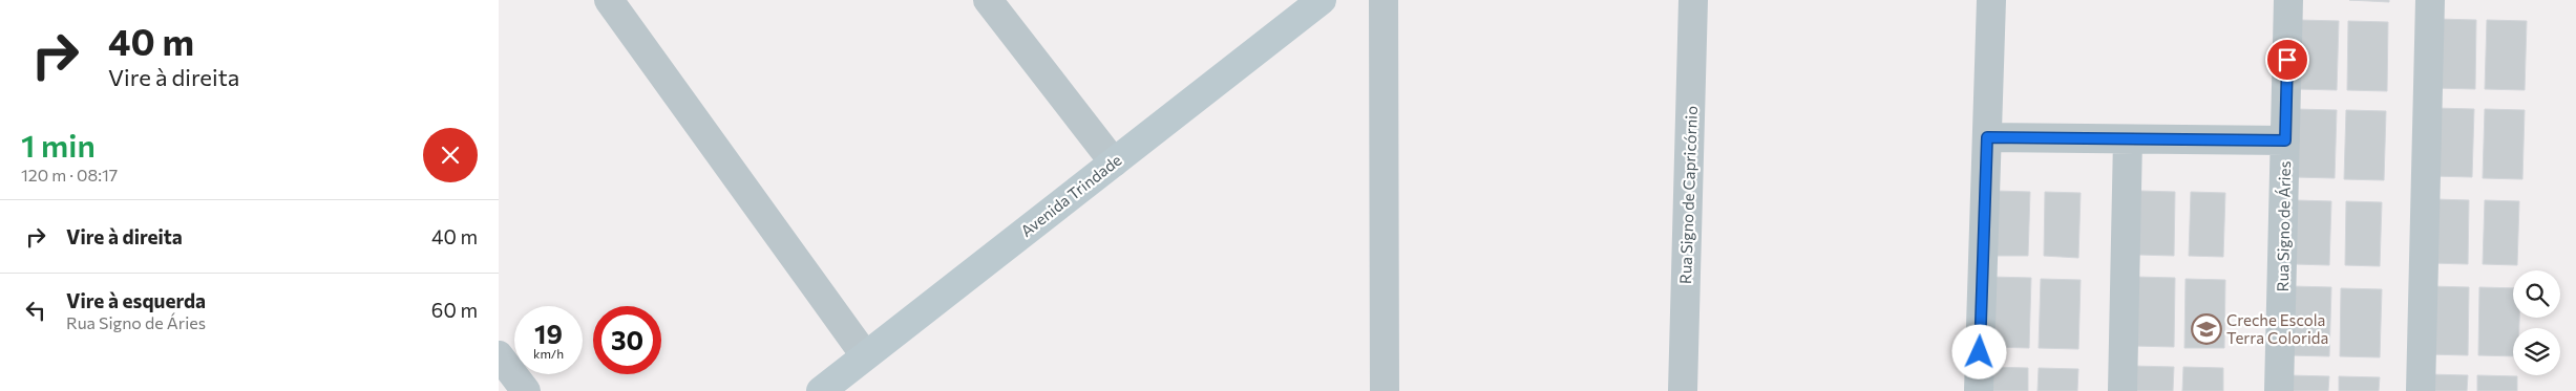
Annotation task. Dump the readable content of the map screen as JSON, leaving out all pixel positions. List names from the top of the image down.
{
  "streets": {
    "main road": ["Avenida Trindade"],
    "street": ["Rua Signo de Capricórnio", "Rua Signo de Áries"]
  },
  "places": {
    "school or university": ["Creche Escola Terra Colorida"]
  },
  "page": {
    "turn": ["40 m", "Vire à direita"],
    "heading": ["1 min", "120 m · 08:17"],
    "list": [
      {
        "name": "Vire à direita",
        "value": "40 m"
      },
      {
        "name": "Vire à esquerda",
        "note": "Rua Signo de Áries",
        "value": "60 m"
      }
    ],
    "speed": "19 km/h",
    "limit": "30"
  }
}
